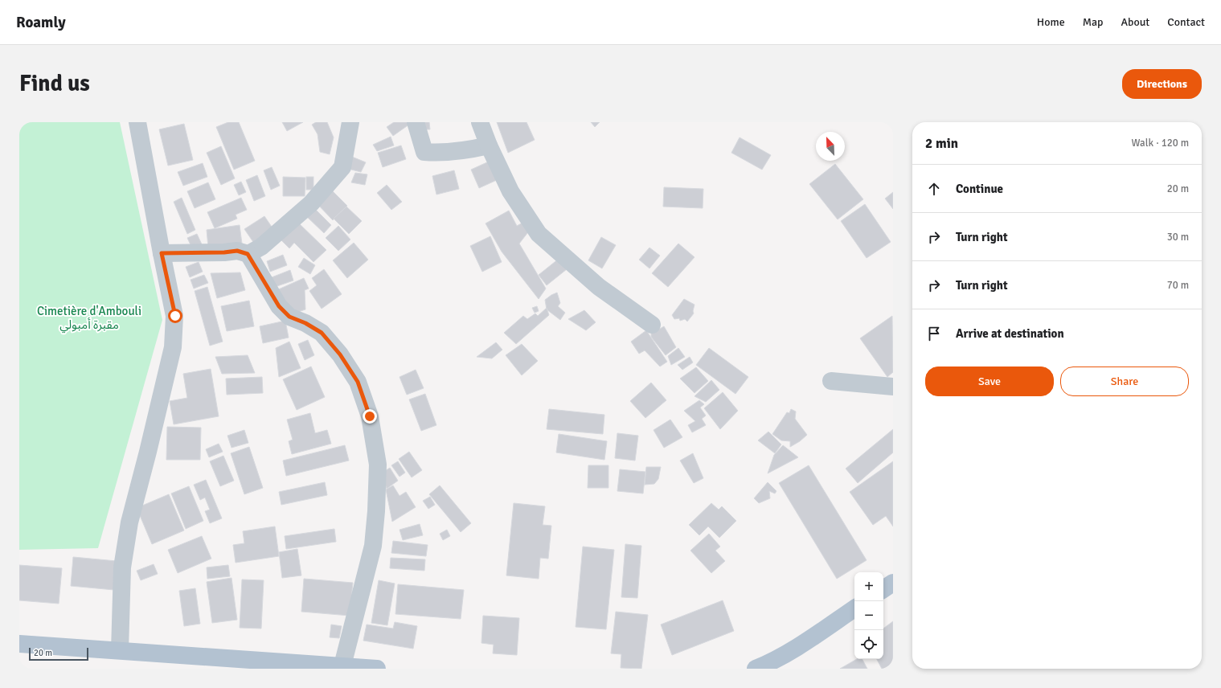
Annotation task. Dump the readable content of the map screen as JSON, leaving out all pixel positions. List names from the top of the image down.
{
  "parks": ["Cimetière d'Ambouli مقبرة أمبولي"],
  "scale_bar": "20 m",
  "north": "top left",
  "page": {
    "header": "Roamly",
    "nav": [
      "Home",
      "Map",
      "About",
      "Contact"
    ],
    "buttons": [
      "Directions",
      ["Save", "Share"]
    ],
    "title": "Find us",
    "heading": ["2 min", "Walk · 120 m"],
    "list": [
      ["Continue", "20 m"],
      ["Turn right", "30 m"],
      ["Turn right", "70 m"],
      "Arrive at destination"
    ],
    "map_buttons": ["+", "−"],
    "scale": "20 m"
  }
}
